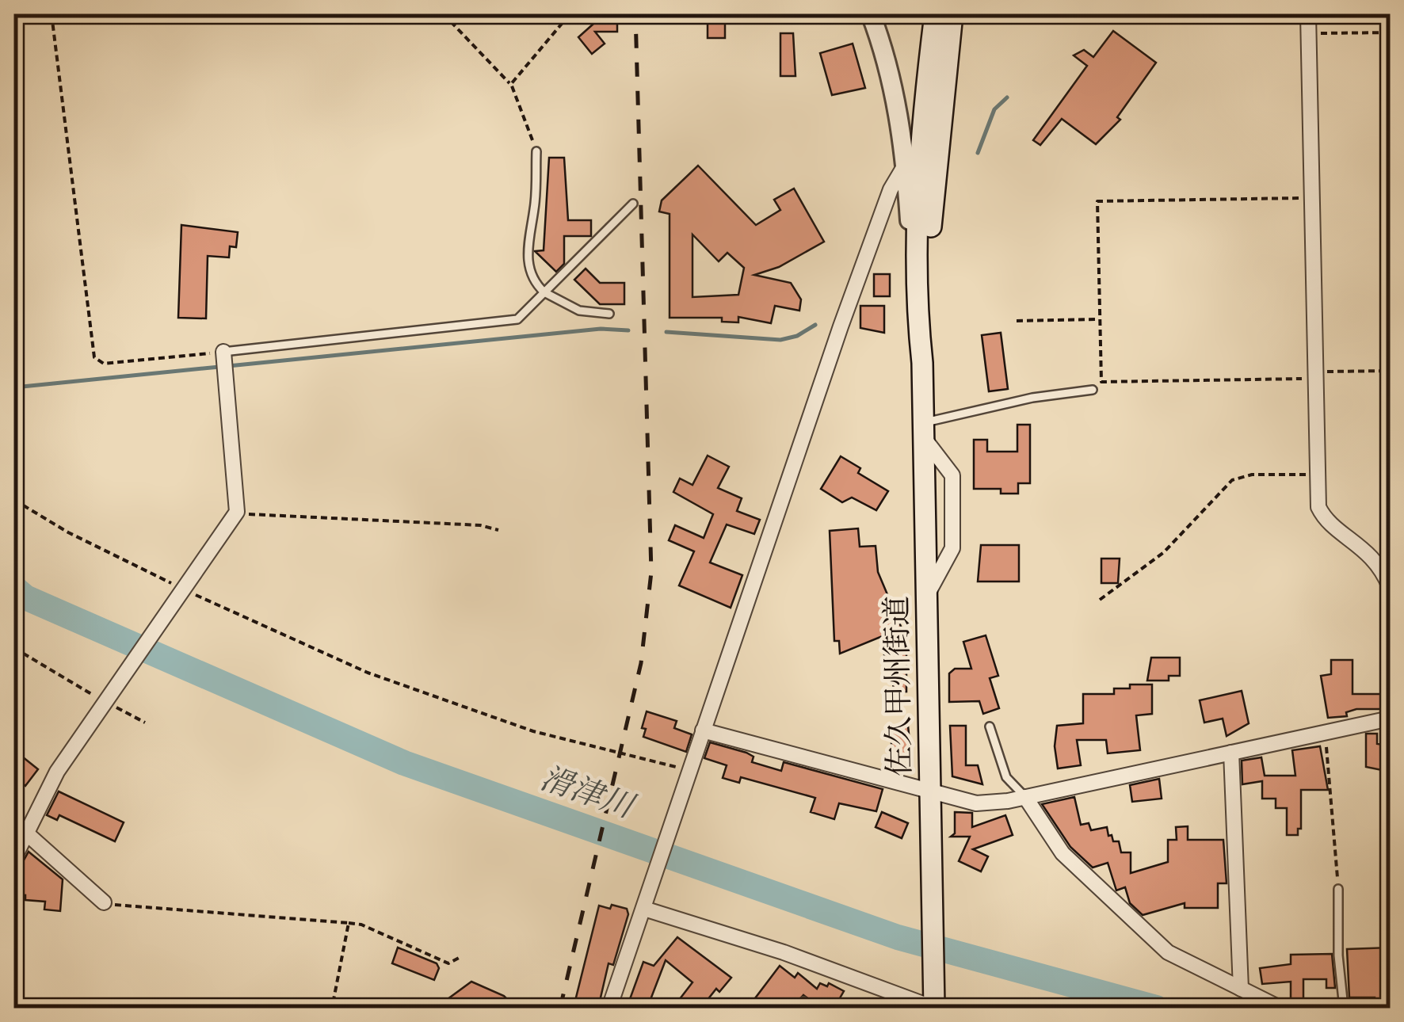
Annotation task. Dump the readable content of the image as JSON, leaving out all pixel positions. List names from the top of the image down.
{
  "streets": {
    "main road": ["佐久甲州街道"]
  },
  "water": ["滑津川"]
}
